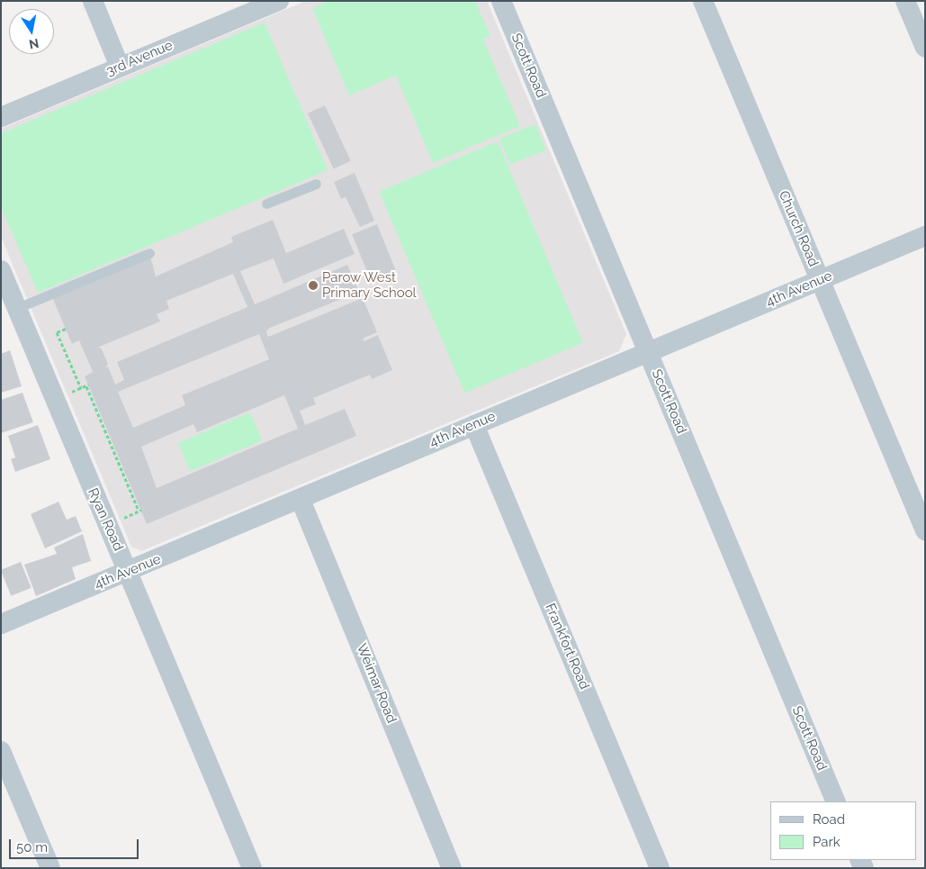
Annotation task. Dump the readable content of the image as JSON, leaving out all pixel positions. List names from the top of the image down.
{
  "streets": {
    "street": [
      "3rd Avenue",
      "Scott Road",
      "Church Road",
      "4th Avenue",
      "Ryan Road",
      "Frankfort Road",
      "Weimar Road"
    ]
  },
  "crossings": [
    ["Scott Road", "4th Avenue"],
    ["Church Road", "4th Avenue"],
    ["4th Avenue", "Ryan Road"],
    ["4th Avenue", "Frankfort Road"],
    ["4th Avenue", "Weimar Road"]
  ],
  "places": ["Parow West Primary School"],
  "legend": ["Road", "Park"],
  "scale_bar": "50 m",
  "north": "bottom"
}
